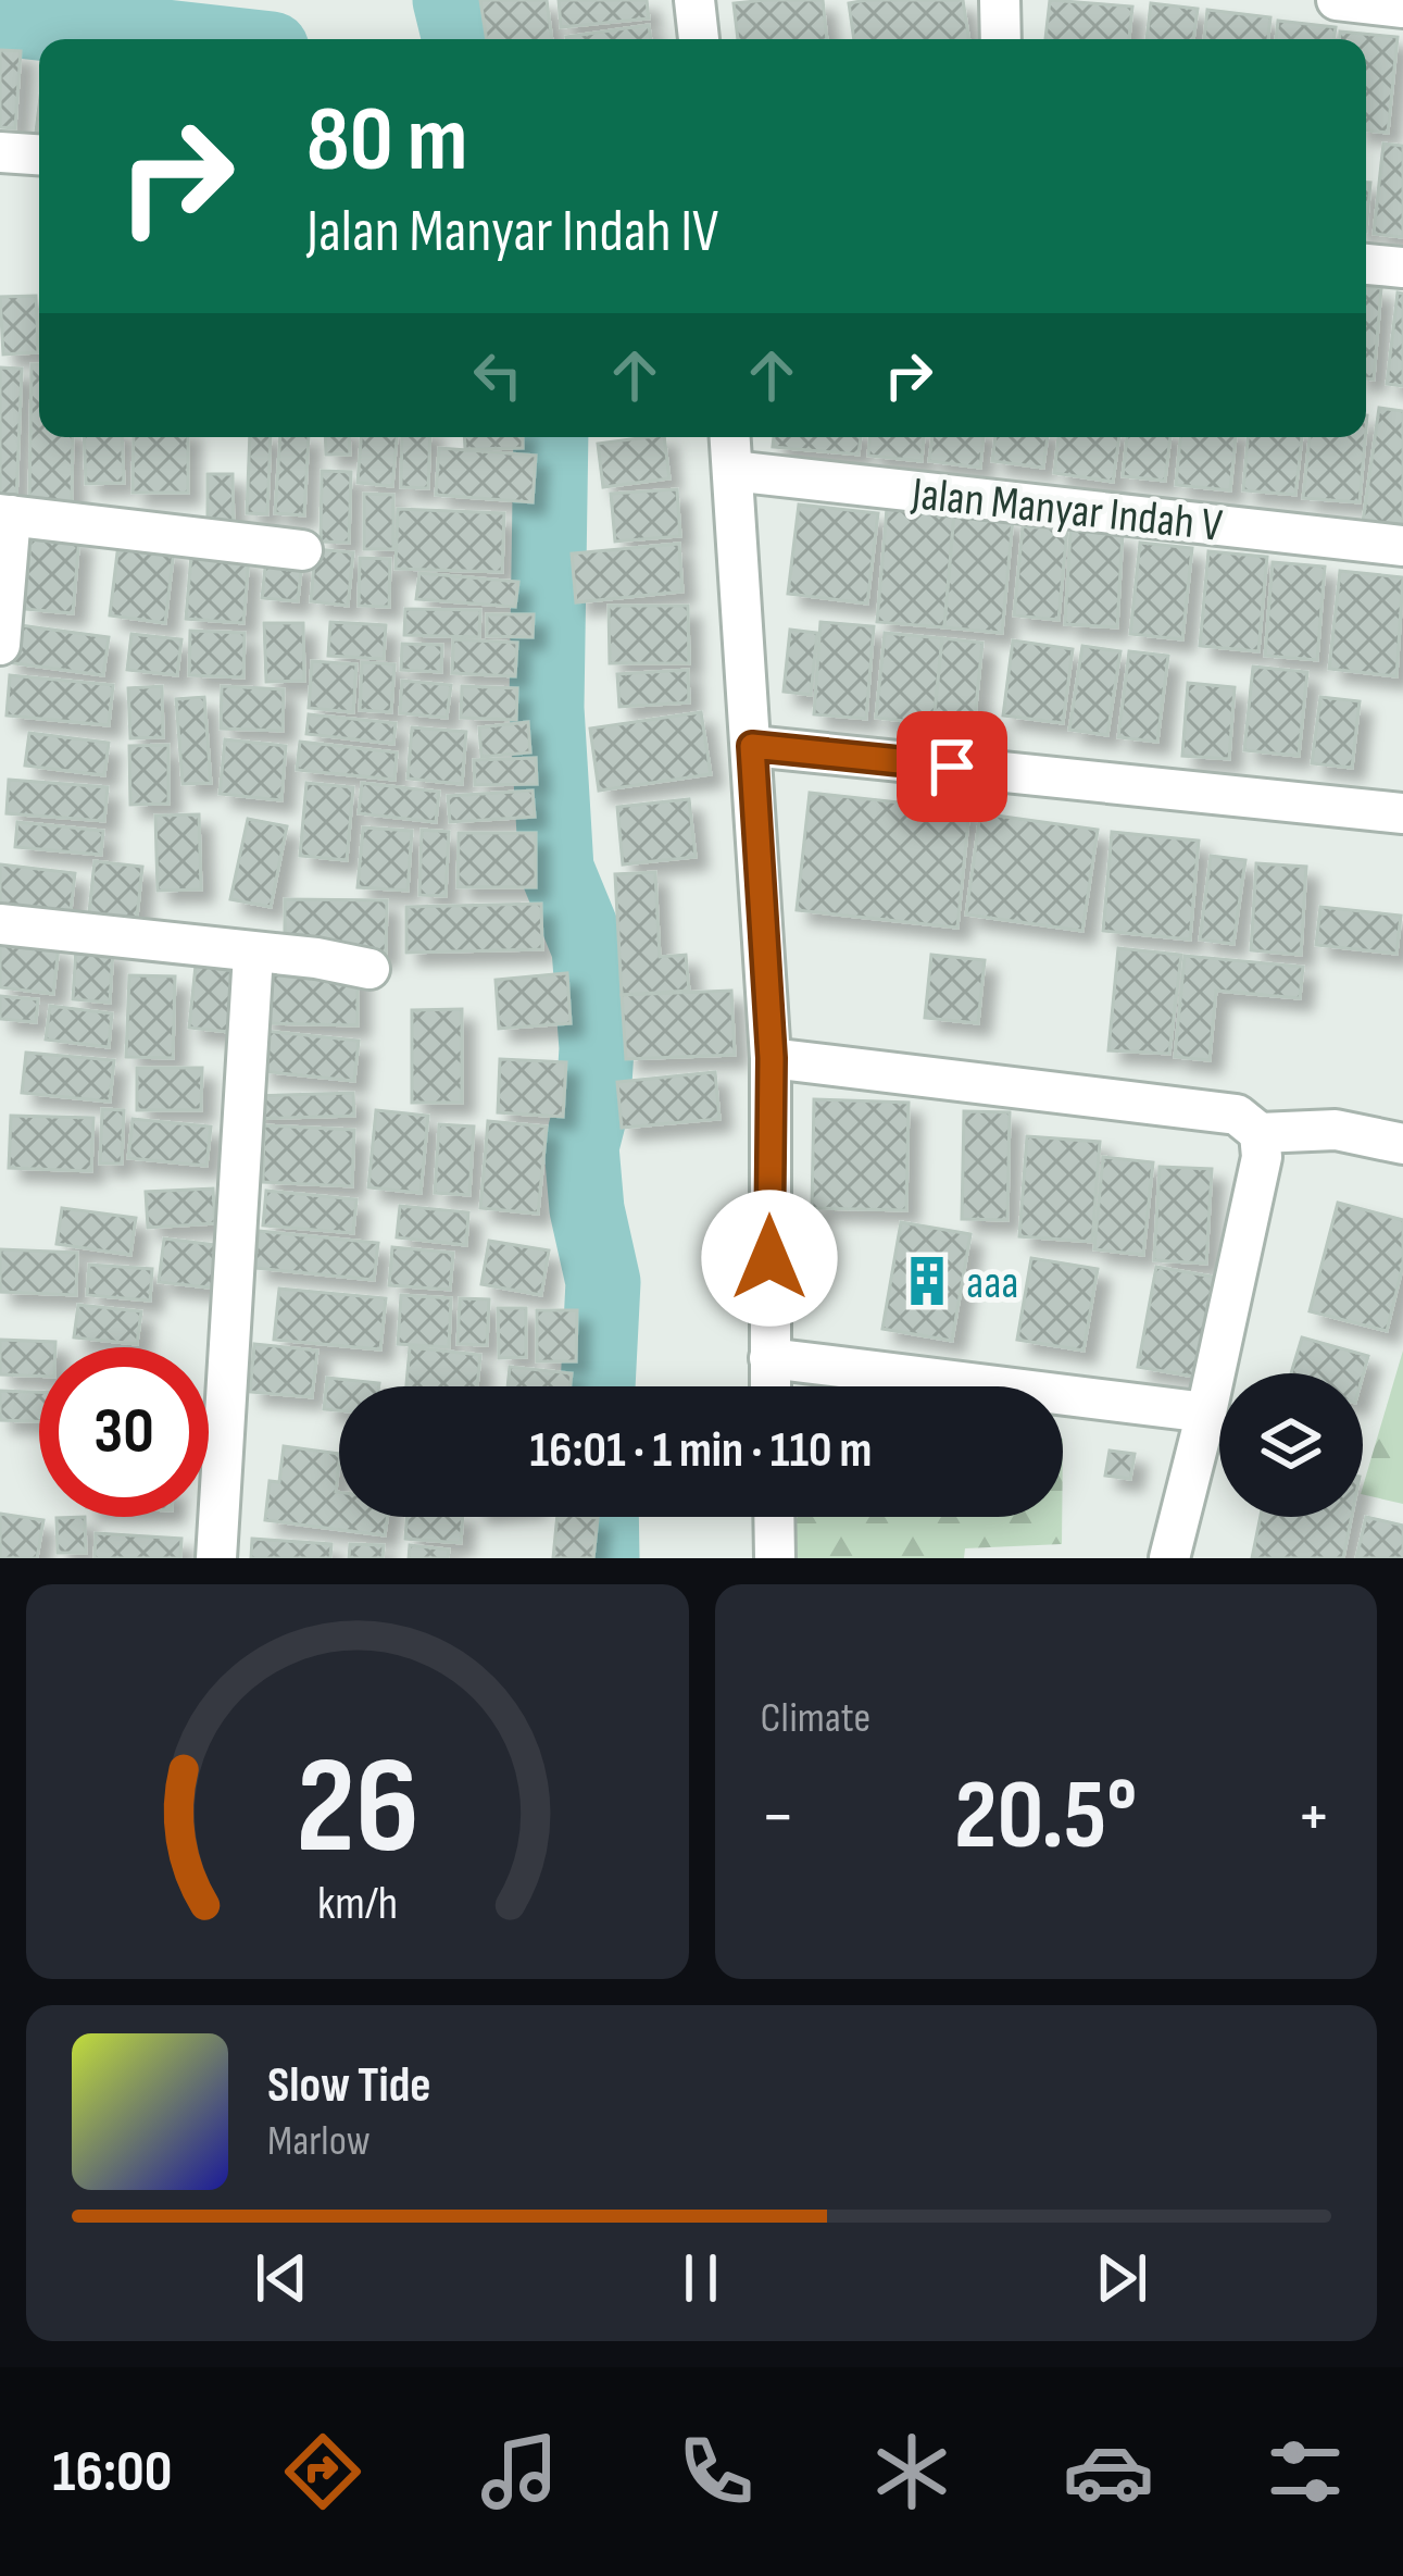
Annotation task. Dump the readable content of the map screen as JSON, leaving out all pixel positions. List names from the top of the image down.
{
  "streets": {
    "street": ["Jalan Manyar Indah V"]
  },
  "places": {
    "building": ["aaa"]
  },
  "page": {
    "turn": ["80 m", "Jalan Manyar Indah IV"],
    "limit": "30",
    "trip": "16:01 · 1 min · 110 m",
    "tile": "Climate",
    "heat": ["−", "20.5°", "+"],
    "song": ["Slow Tide", "Marlow"],
    "tabs": "16:00",
    "gauge": ["26", "km/h"]
  }
}
